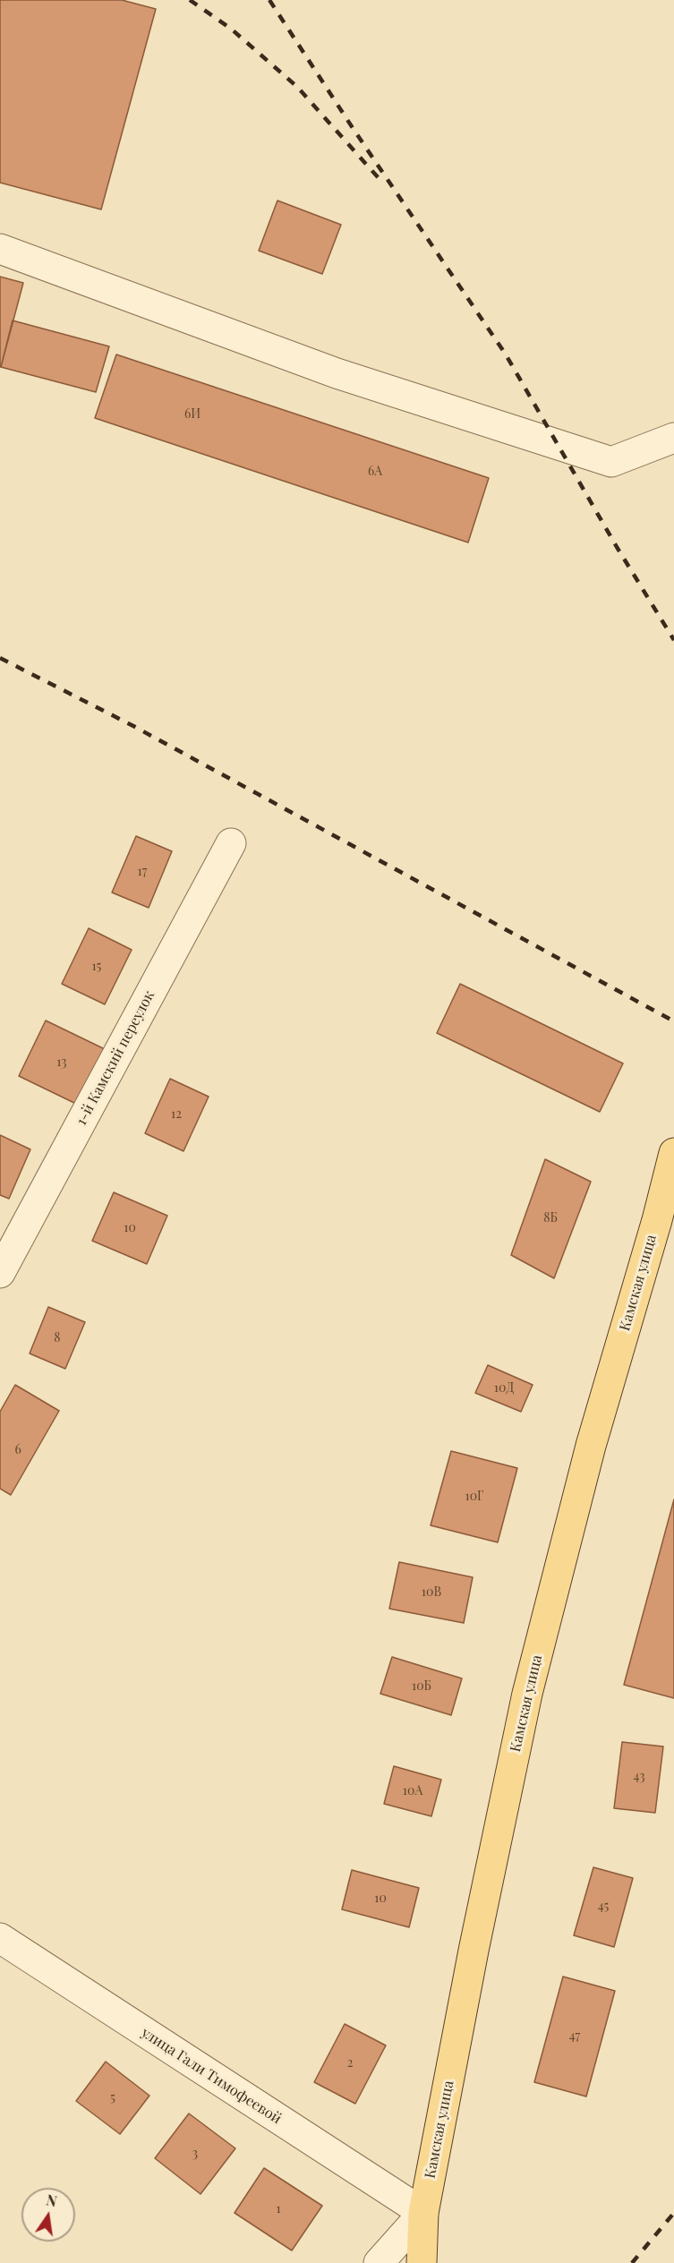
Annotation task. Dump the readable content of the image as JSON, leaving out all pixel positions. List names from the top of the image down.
{
  "streets": {
    "main road": ["Камская улица"],
    "street": ["1-й Камский переулок", "улица Гали Тимофеевой"]
  },
  "crossings": [
    ["Камская улица", "улица Гали Тимофеевой"]
  ],
  "house_numbers": [
    "6И",
    "6А",
    "17",
    "15",
    "13",
    "12",
    "8Б",
    "10",
    "8",
    "10Д",
    "6",
    "10Г",
    "10В",
    "10Б",
    "43",
    "10А",
    "10",
    "45",
    "47",
    "2",
    "5",
    "3",
    "1"
  ],
  "north": "top"
}
